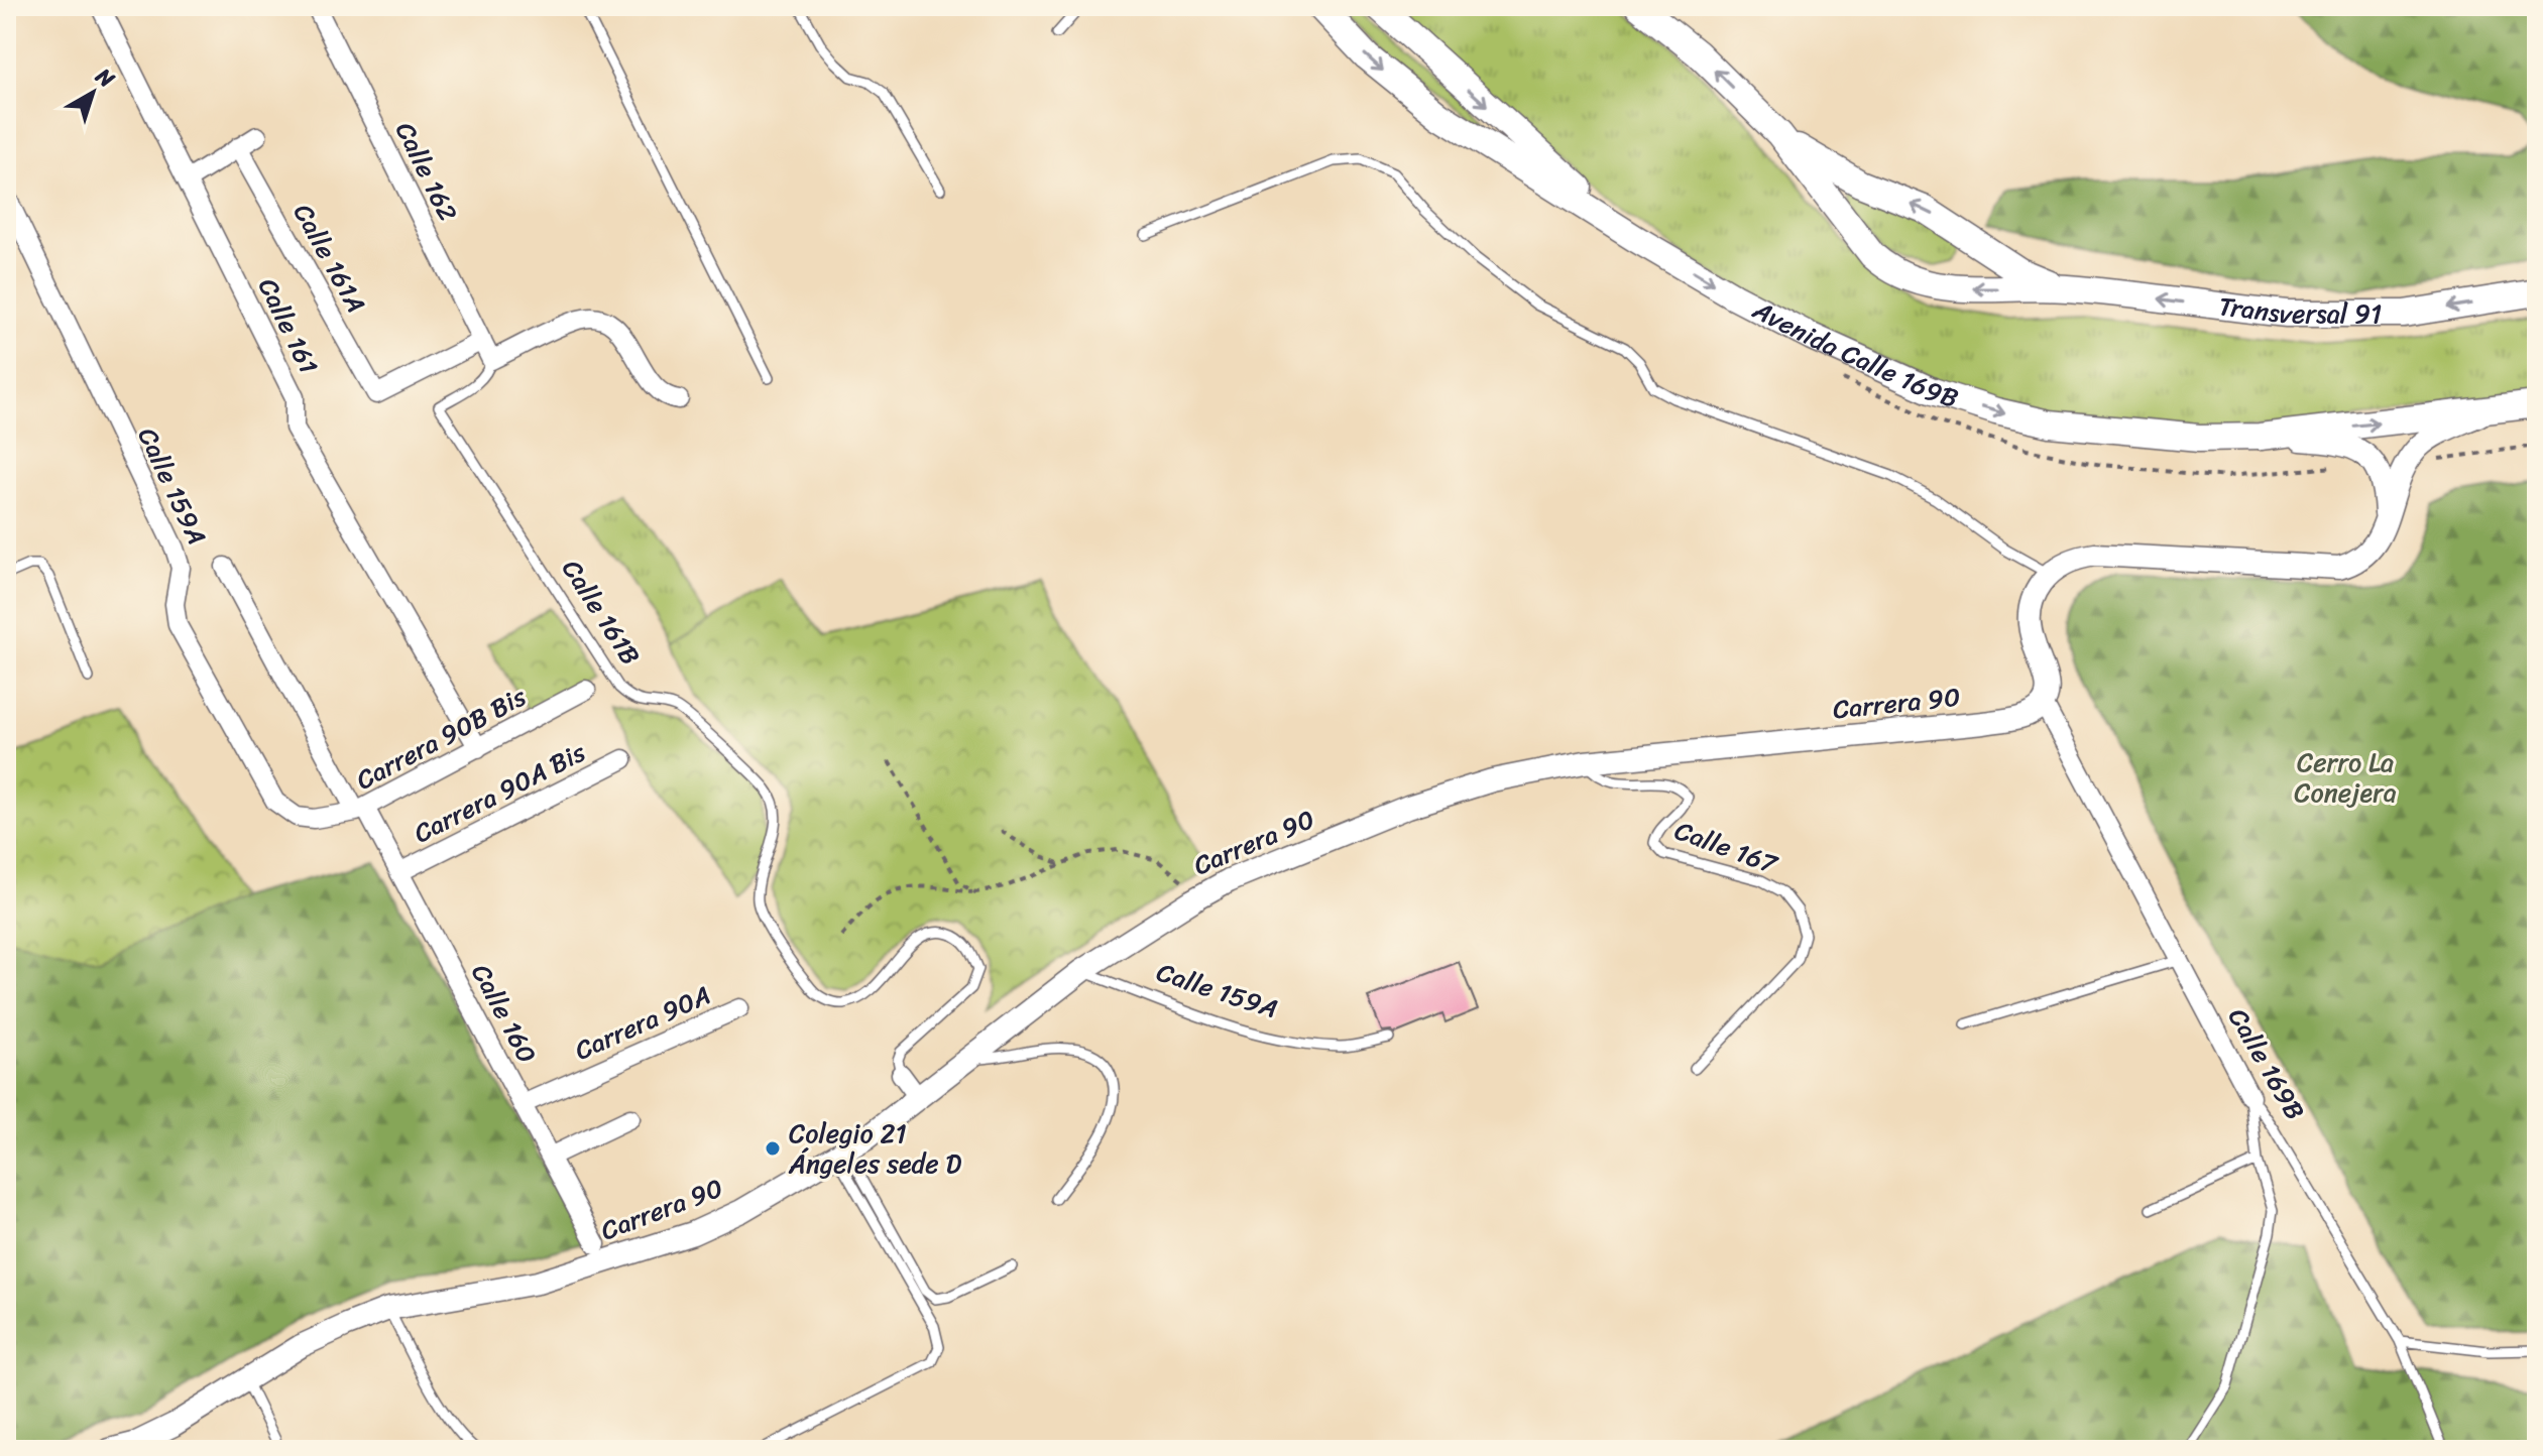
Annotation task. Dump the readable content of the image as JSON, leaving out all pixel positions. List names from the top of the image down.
{
  "streets": {
    "main road": ["Transversal 91", "Avenida Calle 169B"],
    "street": [
      "Calle 162",
      "Calle 161A",
      "Calle 161",
      "Calle 159A",
      "Calle 161B",
      "Carrera 90",
      "Carrera 90B Bis",
      "Carrera 90A Bis",
      "Calle 160",
      "Carrera 90A",
      "Calle 169B"
    ],
    "lane": ["Calle 167"]
  },
  "crossings": [
    ["Calle 162", "Calle 161A"],
    ["Calle 162", "Calle 161B"],
    ["Calle 161", "Carrera 90B Bis"],
    ["Calle 159A", "Carrera 90"],
    ["Calle 159A", "Carrera 90B Bis"],
    ["Calle 161B", "Carrera 90"],
    ["Carrera 90", "Calle 167"],
    ["Carrera 90", "Calle 169B"],
    ["Carrera 90B Bis", "Calle 160"],
    ["Carrera 90A Bis", "Calle 160"],
    ["Calle 160", "Carrera 90A"]
  ],
  "one_way": ["Transversal 91"],
  "parks": ["Cerro La Conejera"],
  "places": ["Colegio 21 Ángeles sede D"],
  "north": "top right"
}
